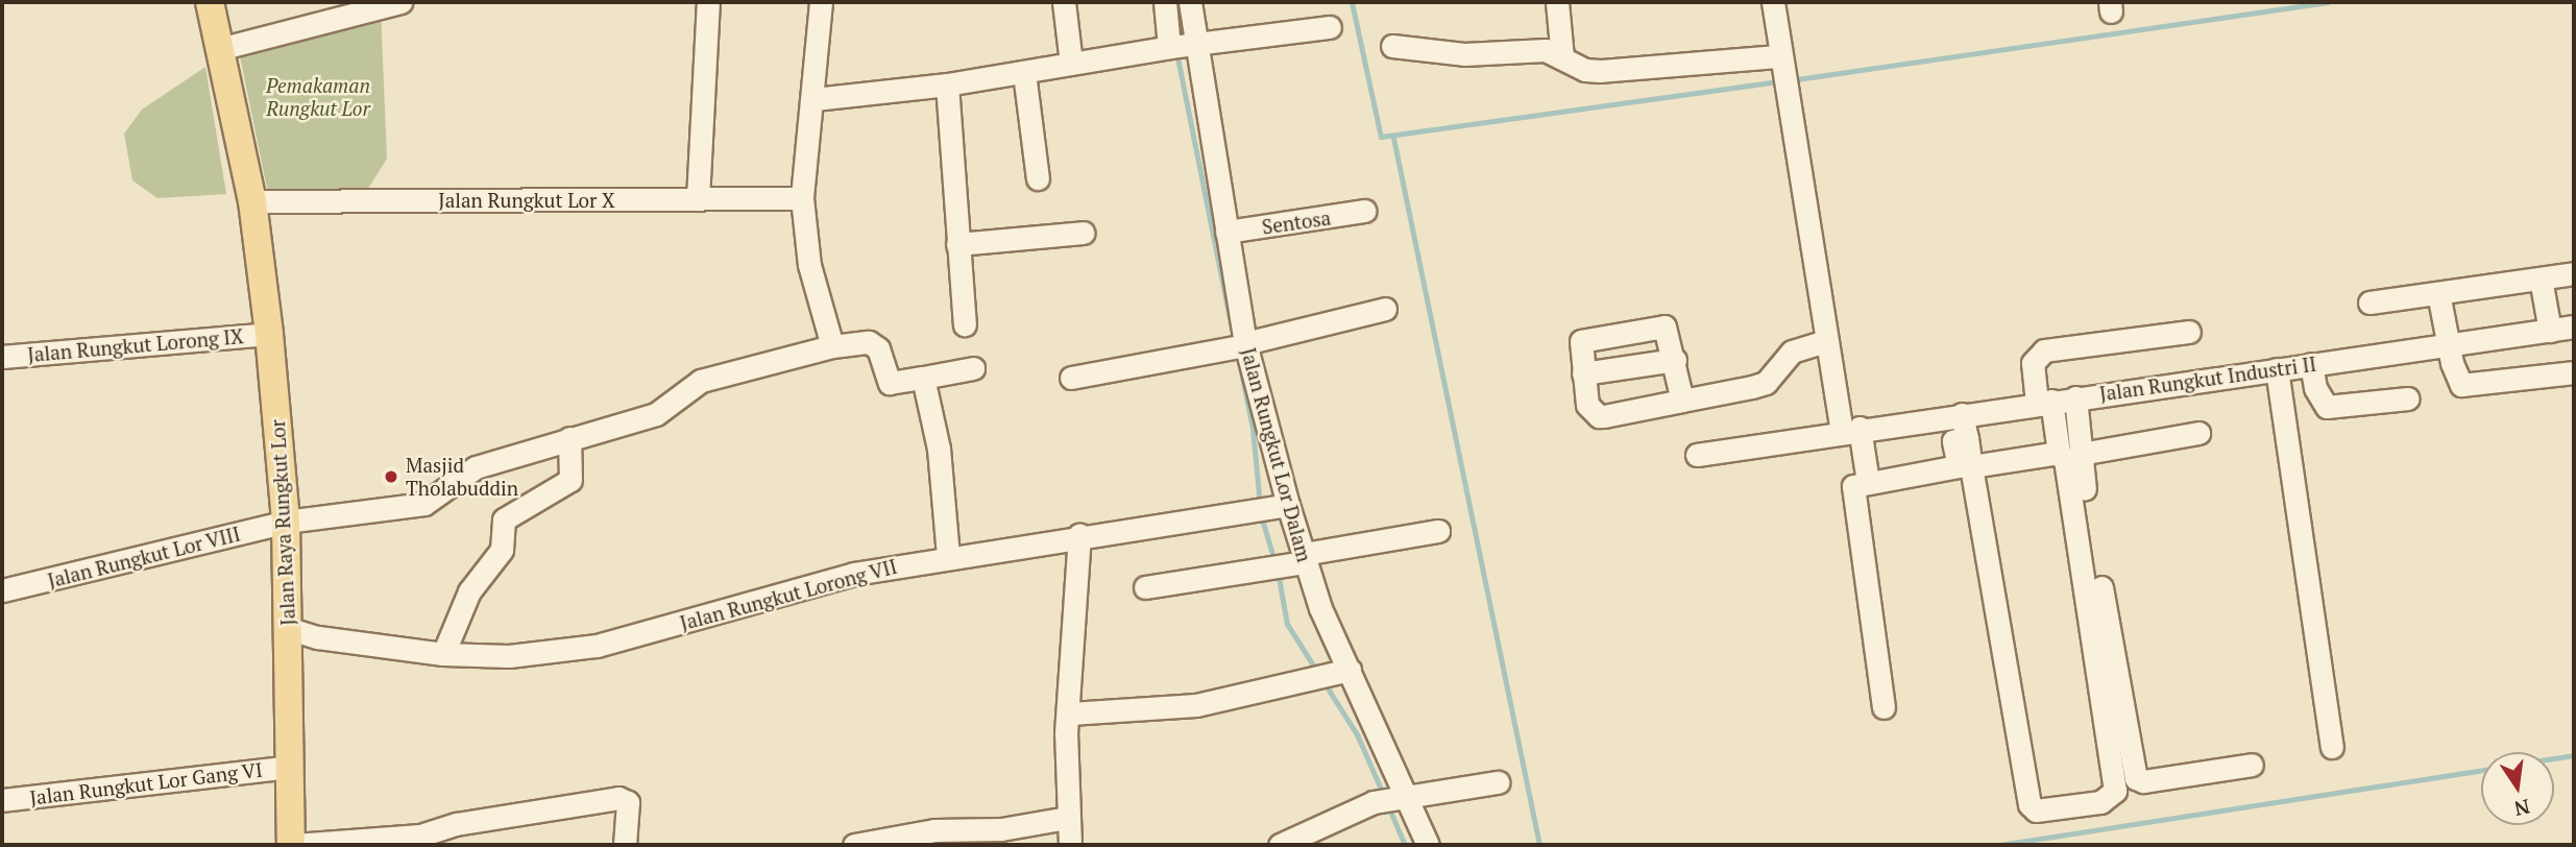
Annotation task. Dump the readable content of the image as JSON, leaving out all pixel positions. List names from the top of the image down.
{
  "streets": {
    "main road": ["Jalan Raya Rungkut Lor"],
    "street": [
      "Jalan Rungkut Lor X",
      "Sentosa",
      "Jalan Rungkut Lorong IX",
      "Jalan Rungkut Industri II",
      "Jalan Rungkut Lor Dalam",
      "Jalan Rungkut Lor VIII",
      "Jalan Rungkut Lorong VII",
      "Jalan Rungkut Lor Gang VI"
    ]
  },
  "crossings": [
    ["Jalan Rungkut Lor X", "Jalan Raya Rungkut Lor"],
    ["Sentosa", "Jalan Rungkut Lor Dalam"],
    ["Jalan Rungkut Lorong IX", "Jalan Raya Rungkut Lor"],
    ["Jalan Rungkut Lor Dalam", "Jalan Rungkut Lorong VII"],
    ["Jalan Raya Rungkut Lor", "Jalan Rungkut Lor VIII"],
    ["Jalan Raya Rungkut Lor", "Jalan Rungkut Lorong VII"],
    ["Jalan Raya Rungkut Lor", "Jalan Rungkut Lor Gang VI"]
  ],
  "parks": ["Pemakaman Rungkut Lor"],
  "places": ["Masjid Tholabuddin"],
  "north": "bottom"
}
